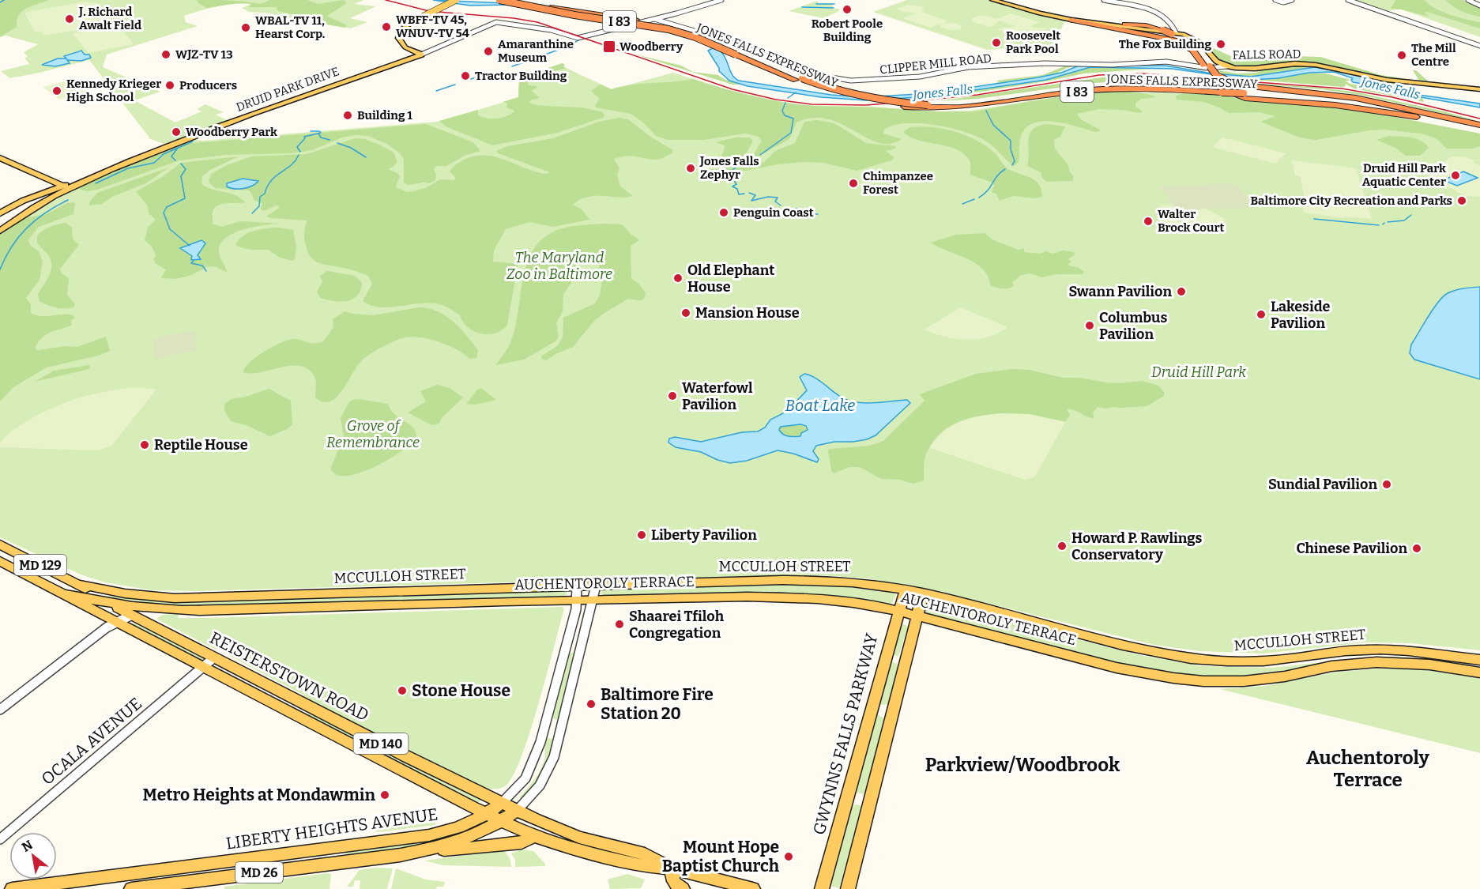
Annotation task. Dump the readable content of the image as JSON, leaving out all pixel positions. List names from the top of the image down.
{
  "streets": {
    "highway": ["I 83", "JONES FALLS EXPRESSWAY"],
    "main road": [
      "FALLS ROAD",
      "DRUID PARK DRIVE",
      "MD 129",
      "MCCULLOH STREET",
      "AUCHENTOROLY TERRACE",
      "REISTERSTOWN ROAD",
      "GWYNNS FALLS PARKWAY",
      "MD 140",
      "LIBERTY HEIGHTS AVENUE",
      "MD 26"
    ],
    "street": ["CLIPPER MILL ROAD", "OCALA AVENUE"]
  },
  "crossings": [
    ["FALLS ROAD", "CLIPPER MILL ROAD"],
    ["CLIPPER MILL ROAD", "DRUID PARK DRIVE"],
    ["MD 129", "AUCHENTOROLY TERRACE"],
    ["MD 129", "REISTERSTOWN ROAD"],
    ["MCCULLOH STREET", "AUCHENTOROLY TERRACE"],
    ["MCCULLOH STREET", "REISTERSTOWN ROAD"],
    ["MCCULLOH STREET", "GWYNNS FALLS PARKWAY"],
    ["MCCULLOH STREET", "LIBERTY HEIGHTS AVENUE"],
    ["AUCHENTOROLY TERRACE", "REISTERSTOWN ROAD"],
    ["AUCHENTOROLY TERRACE", "GWYNNS FALLS PARKWAY"],
    ["AUCHENTOROLY TERRACE", "LIBERTY HEIGHTS AVENUE"],
    ["REISTERSTOWN ROAD", "OCALA AVENUE"],
    ["REISTERSTOWN ROAD", "LIBERTY HEIGHTS AVENUE"],
    ["REISTERSTOWN ROAD", "MD 26"]
  ],
  "districts": ["Auchentoroly Terrace", "Parkview/Woodbrook"],
  "water": ["Jones Falls", "Boat Lake"],
  "parks": ["The Maryland Zoo in Baltimore", "Druid Hill Park", "Grove of Remembrance"],
  "places": {
    "other": [
      "Robert Poole Building",
      "J. Richard Awalt Field",
      "WBFF-TV 45, WNUV-TV 54",
      "WBAL-TV 11, Hearst Corp.",
      "Roosevelt Park Pool",
      "The Fox Building",
      "Amaranthine Museum",
      "WJZ-TV 13",
      "The Mill Centre",
      "Tractor Building",
      "Producers",
      "Kennedy Krieger High School",
      "Building 1",
      "Woodberry Park",
      "Jones Falls Zephyr",
      "Druid Hill Park Aquatic Center",
      "Chimpanzee Forest",
      "Baltimore City Recreation and Parks",
      "Penguin Coast",
      "Walter Brock Court",
      "Old Elephant House",
      "Swann Pavilion",
      "Mansion House",
      "Lakeside Pavilion",
      "Columbus Pavilion",
      "Waterfowl Pavilion",
      "Reptile House",
      "Sundial Pavilion",
      "Liberty Pavilion",
      "Howard P. Rawlings Conservatory",
      "Chinese Pavilion",
      "Shaarei Tfiloh Congregation",
      "Stone House",
      "Baltimore Fire Station 20",
      "Metro Heights at Mondawmin",
      "Mount Hope Baptist Church"
    ],
    "transit": ["Woodberry"]
  },
  "north": "top left"
}
